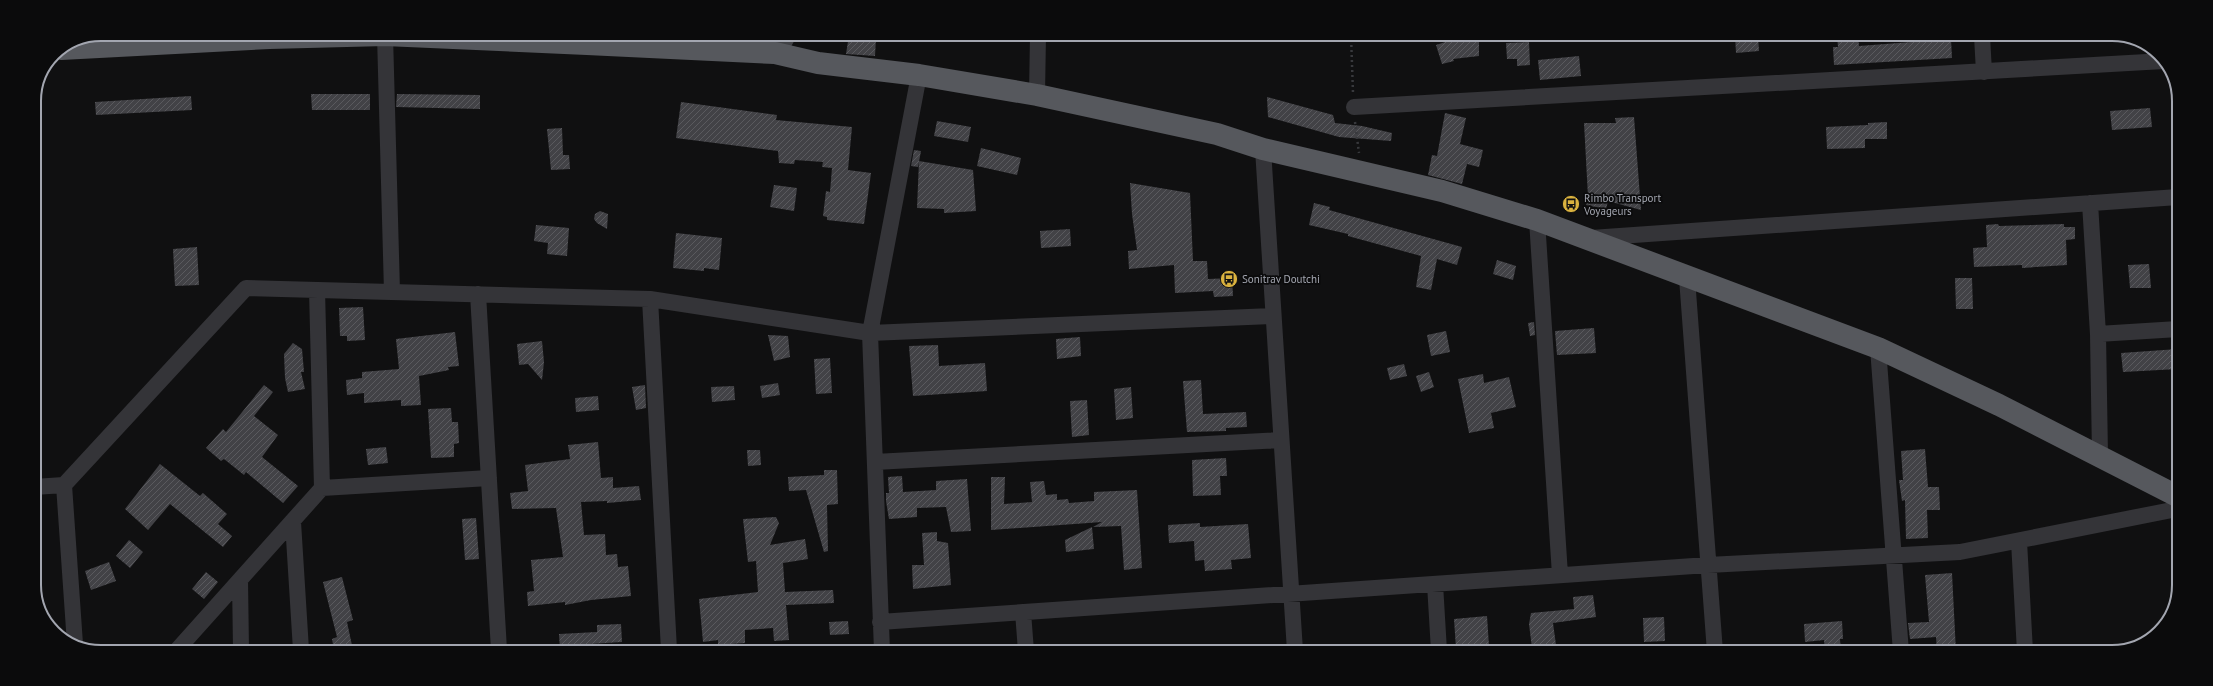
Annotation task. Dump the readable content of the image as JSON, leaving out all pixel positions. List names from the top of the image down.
{
  "places": {
    "bus stop": ["Rimbo Transport Voyageurs", "Sonitrav Doutchi"]
  }
}
